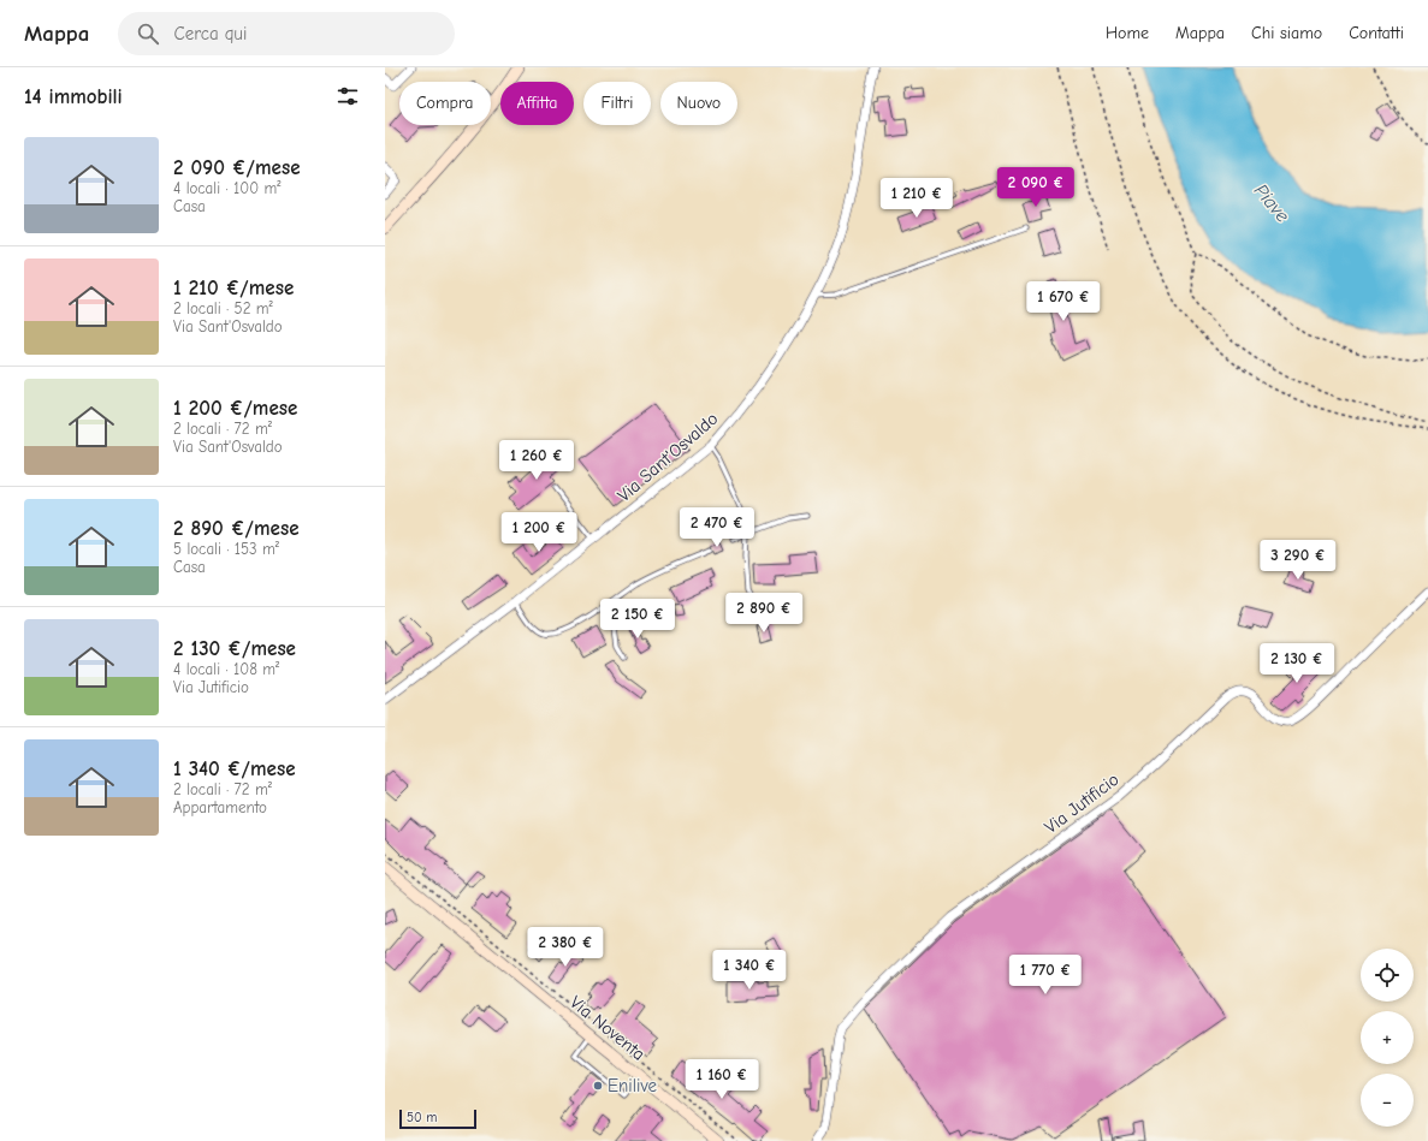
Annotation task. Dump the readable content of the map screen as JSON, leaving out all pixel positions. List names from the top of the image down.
{
  "streets": {
    "main road": ["Via Noventa"],
    "street": ["Via Sant'Osvaldo", "Via Jutificio"]
  },
  "water": ["Piave"],
  "places": ["Enilive"],
  "scale_bar": "50 m",
  "page": {
    "header": "Mappa",
    "search": "Cerca qui",
    "nav": [
      "Home",
      "Mappa",
      "Chi siamo",
      "Contatti"
    ],
    "heading": "14 immobili",
    "chip": [
      "Compra",
      "Affitta",
      "Filtri",
      "Nuovo"
    ],
    "list": [
      {
        "name": "2 090 €/mese",
        "note": "4 locali · 100 m² · Casa"
      },
      {
        "name": "1 210 €/mese",
        "note": "2 locali · 52 m² · Via Sant'Osvaldo"
      },
      {
        "name": "1 200 €/mese",
        "note": "2 locali · 72 m² · Via Sant'Osvaldo"
      },
      {
        "name": "2 890 €/mese",
        "note": "5 locali · 153 m² · Casa"
      },
      {
        "name": "2 130 €/mese",
        "note": "4 locali · 108 m² · Via Jutificio"
      },
      {
        "name": "1 340 €/mese",
        "note": "2 locali · 72 m² · Appartamento"
      }
    ],
    "price": [
      "2 090 €",
      "1 210 €",
      "1 670 €",
      "1 260 €",
      "2 470 €",
      "1 200 €",
      "3 290 €",
      "2 890 €",
      "2 150 €",
      "2 130 €",
      "2 380 €",
      "1 340 €",
      "1 770 €",
      "1 160 €"
    ],
    "map_buttons": ["+", "−"],
    "scale": "50 m"
  }
}
